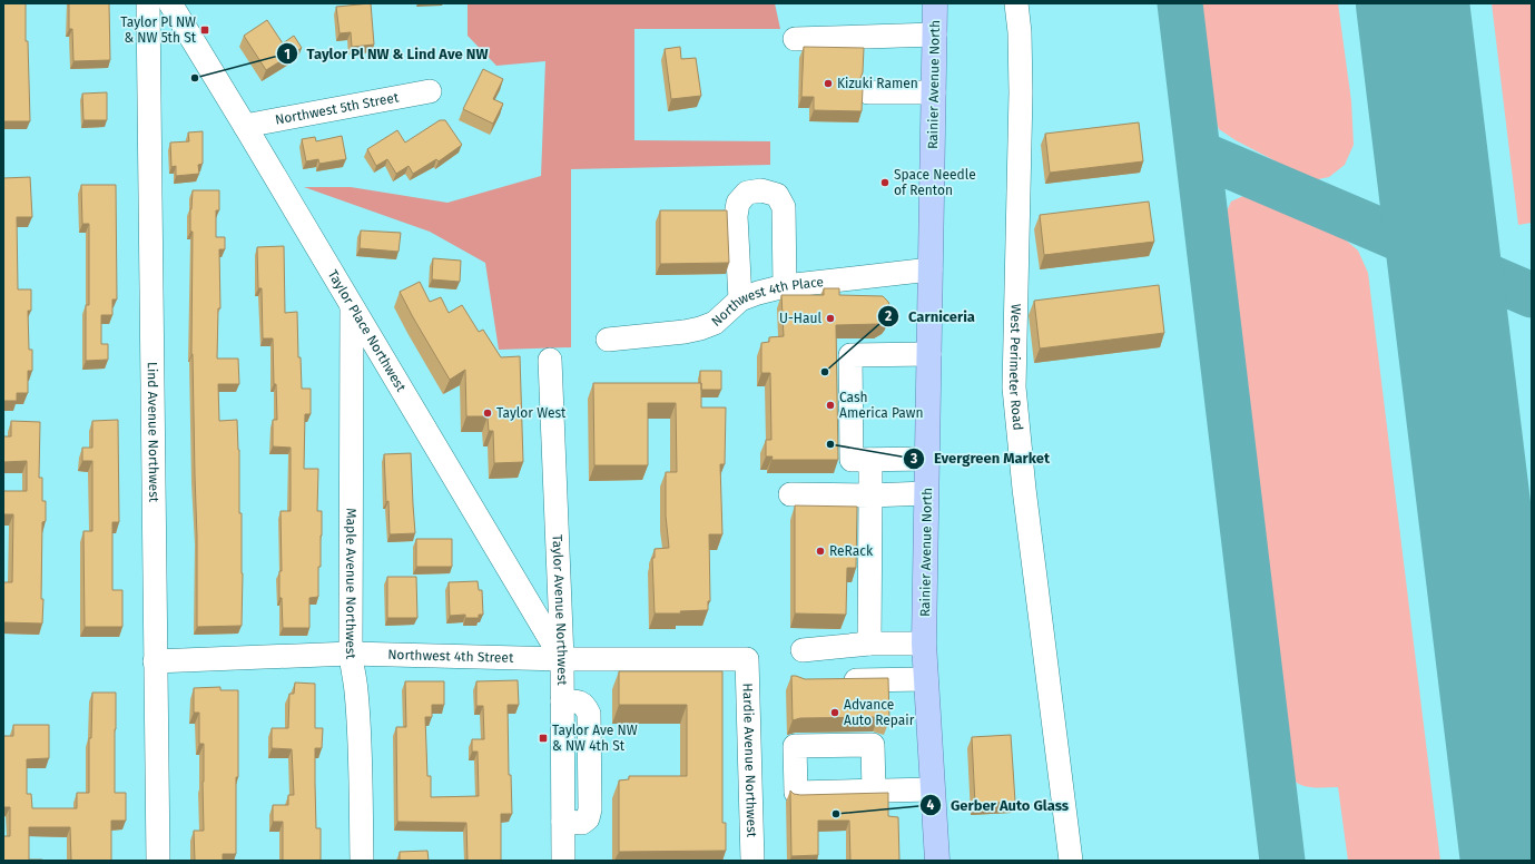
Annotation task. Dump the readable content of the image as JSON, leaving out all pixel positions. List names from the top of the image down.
{
  "streets": {
    "main road": ["Rainier Avenue North"],
    "street": [
      "Northwest 5th Street",
      "Northwest 4th Place",
      "Taylor Place Northwest",
      "West Perimeter Road",
      "Lind Avenue Northwest",
      "Maple Avenue Northwest",
      "Taylor Avenue Northwest",
      "Northwest 4th Street",
      "Hardie Avenue Northwest"
    ]
  },
  "crossings": [
    ["Rainier Avenue North", "Northwest 4th Place"],
    ["Northwest 5th Street", "Taylor Place Northwest"],
    ["Taylor Place Northwest", "Maple Avenue Northwest"],
    ["Taylor Place Northwest", "Taylor Avenue Northwest"],
    ["Taylor Place Northwest", "Northwest 4th Street"],
    ["Lind Avenue Northwest", "Northwest 4th Street"],
    ["Maple Avenue Northwest", "Northwest 4th Street"],
    ["Taylor Avenue Northwest", "Northwest 4th Street"],
    ["Northwest 4th Street", "Hardie Avenue Northwest"]
  ],
  "places": {
    "transit": ["Taylor Pl NW & NW 5th St", "Taylor Ave NW & NW 4th St"],
    "other": [
      "Taylor Pl NW & Lind Ave NW",
      "Kizuki Ramen",
      "Space Needle of Renton",
      "U-Haul",
      "Carniceria",
      "Cash America Pawn",
      "Taylor West",
      "Evergreen Market",
      "ReRack",
      "Advance Auto Repair",
      "Gerber Auto Glass"
    ]
  }
}
